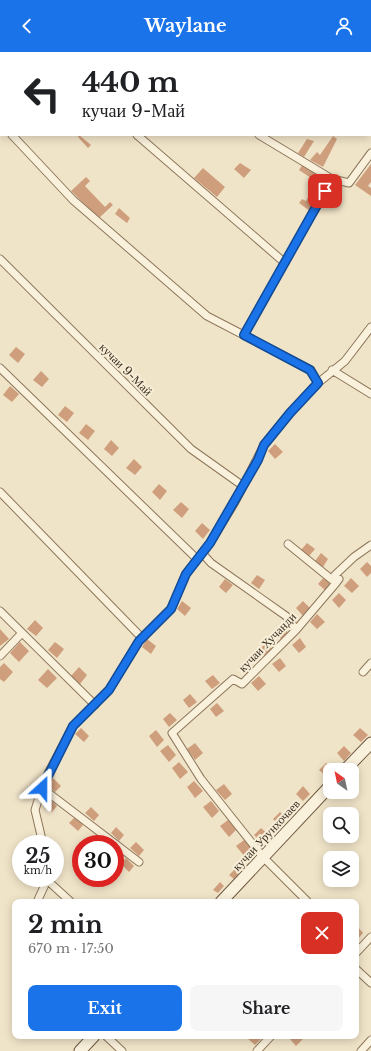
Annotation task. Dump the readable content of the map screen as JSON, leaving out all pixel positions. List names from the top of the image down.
{
  "streets": {
    "street": ["кучаи 9-Май", "кучаи Хучанди", "кучаи Урунхочаев"]
  },
  "crossings": [
    ["кучаи Хучанди", "кучаи Урунхочаев"]
  ],
  "north": "top left",
  "page": {
    "header": "Waylane",
    "turn": ["440 m", "кучаи 9-Май"],
    "speed": "25 km/h",
    "limit": "30",
    "heading": ["2 min", "670 m · 17:50"],
    "buttons": ["Exit", "Share"]
  }
}
